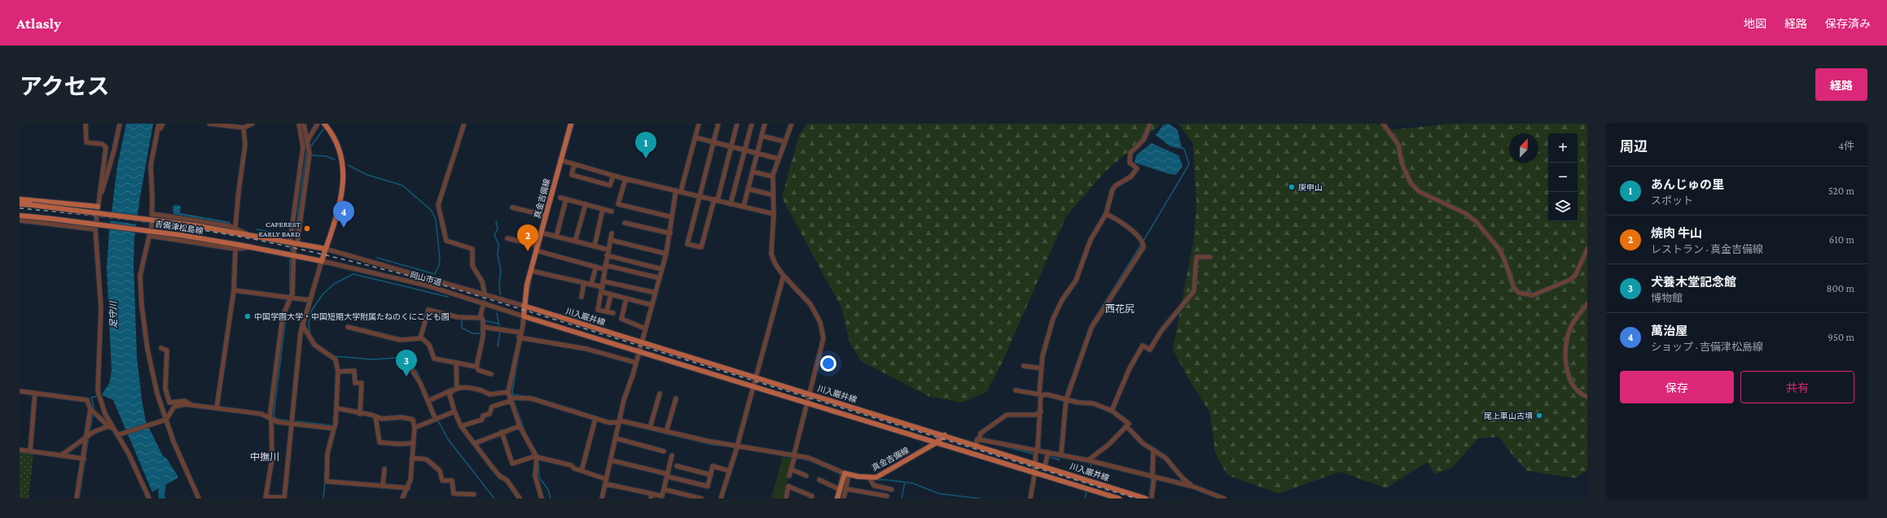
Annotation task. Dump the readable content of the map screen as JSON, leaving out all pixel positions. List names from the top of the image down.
{
  "streets": {
    "main road": ["真金吉備線", "吉備津松島線", "川入巌井線"],
    "street": ["岡山市道"]
  },
  "crossings": [
    ["真金吉備線", "岡山市道"],
    ["真金吉備線", "川入巌井線"],
    ["吉備津松島線", "岡山市道"],
    ["岡山市道", "川入巌井線"]
  ],
  "districts": ["西花尻", "中撫川"],
  "water": ["足守川"],
  "places": [
    "庚申山",
    "CAFEREST EARLY BARD",
    "中国学園大学・中国短期大学附属たねのくにこども園",
    "尾上車山古墳"
  ],
  "north": "top right",
  "page": {
    "header": "Atlasly",
    "nav": ["地図", "経路", "保存済み"],
    "title": "アクセス",
    "buttons": [
      "経路",
      ["保存", "共有"]
    ],
    "heading": ["周辺", "4件"],
    "pins": [
      "1",
      "4",
      "2",
      "3"
    ],
    "map_buttons": ["+", "−"],
    "list": [
      {
        "mark": "1",
        "name": "あんじゅの里",
        "note": "スポット",
        "value": "520 m"
      },
      {
        "mark": "2",
        "name": "焼肉 牛山",
        "note": "レストラン · 真金吉備線",
        "value": "610 m"
      },
      {
        "mark": "3",
        "name": "犬養木堂記念館",
        "note": "博物館",
        "value": "800 m"
      },
      {
        "mark": "4",
        "name": "萬治屋",
        "note": "ショップ · 吉備津松島線",
        "value": "950 m"
      }
    ]
  }
}
